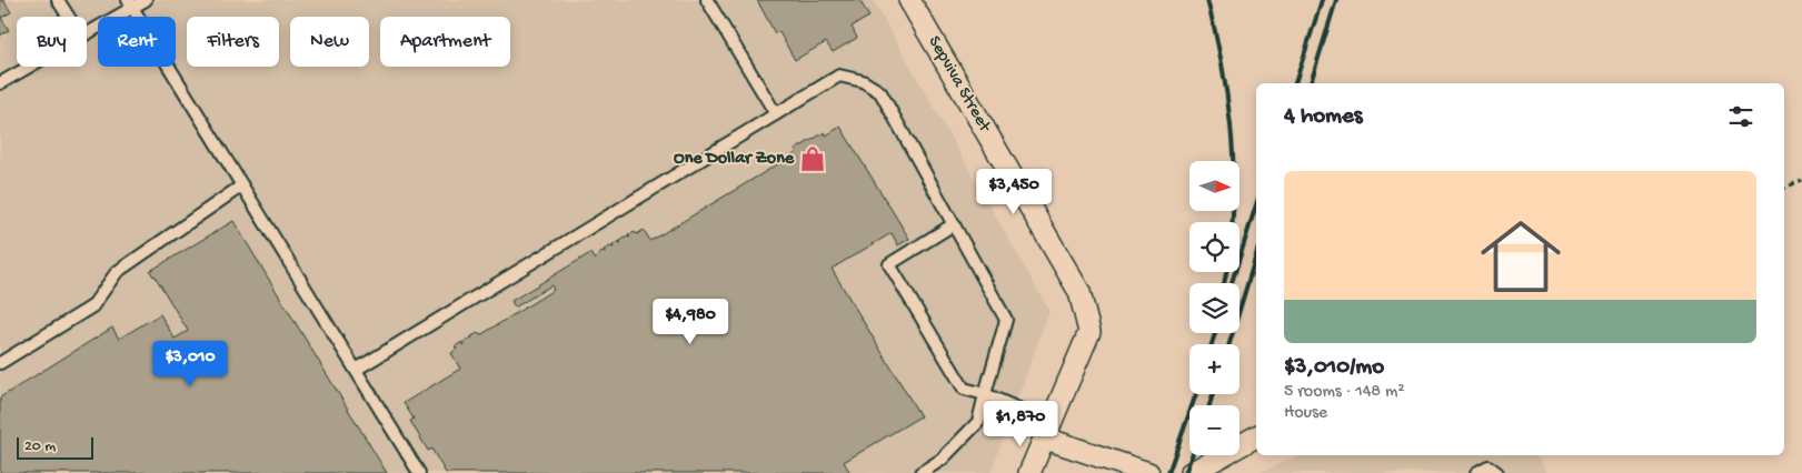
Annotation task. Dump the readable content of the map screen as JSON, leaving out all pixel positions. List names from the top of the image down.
{
  "streets": {
    "street": ["Sepviva Street"]
  },
  "places": {
    "shop": ["One Dollar Zone"]
  },
  "scale_bar": "20 m",
  "north": "right",
  "page": {
    "chip": [
      "Buy",
      "Rent",
      "Filters",
      "New",
      "Apartment"
    ],
    "heading": "4 homes",
    "list": [
      {
        "name": "$3,010/mo",
        "note": "5 rooms · 148 m² · House"
      }
    ],
    "map_buttons": ["+", "−"],
    "price": [
      "$3,450",
      "$4,980",
      "$3,010",
      "$1,870"
    ],
    "scale": "20 m"
  }
}
